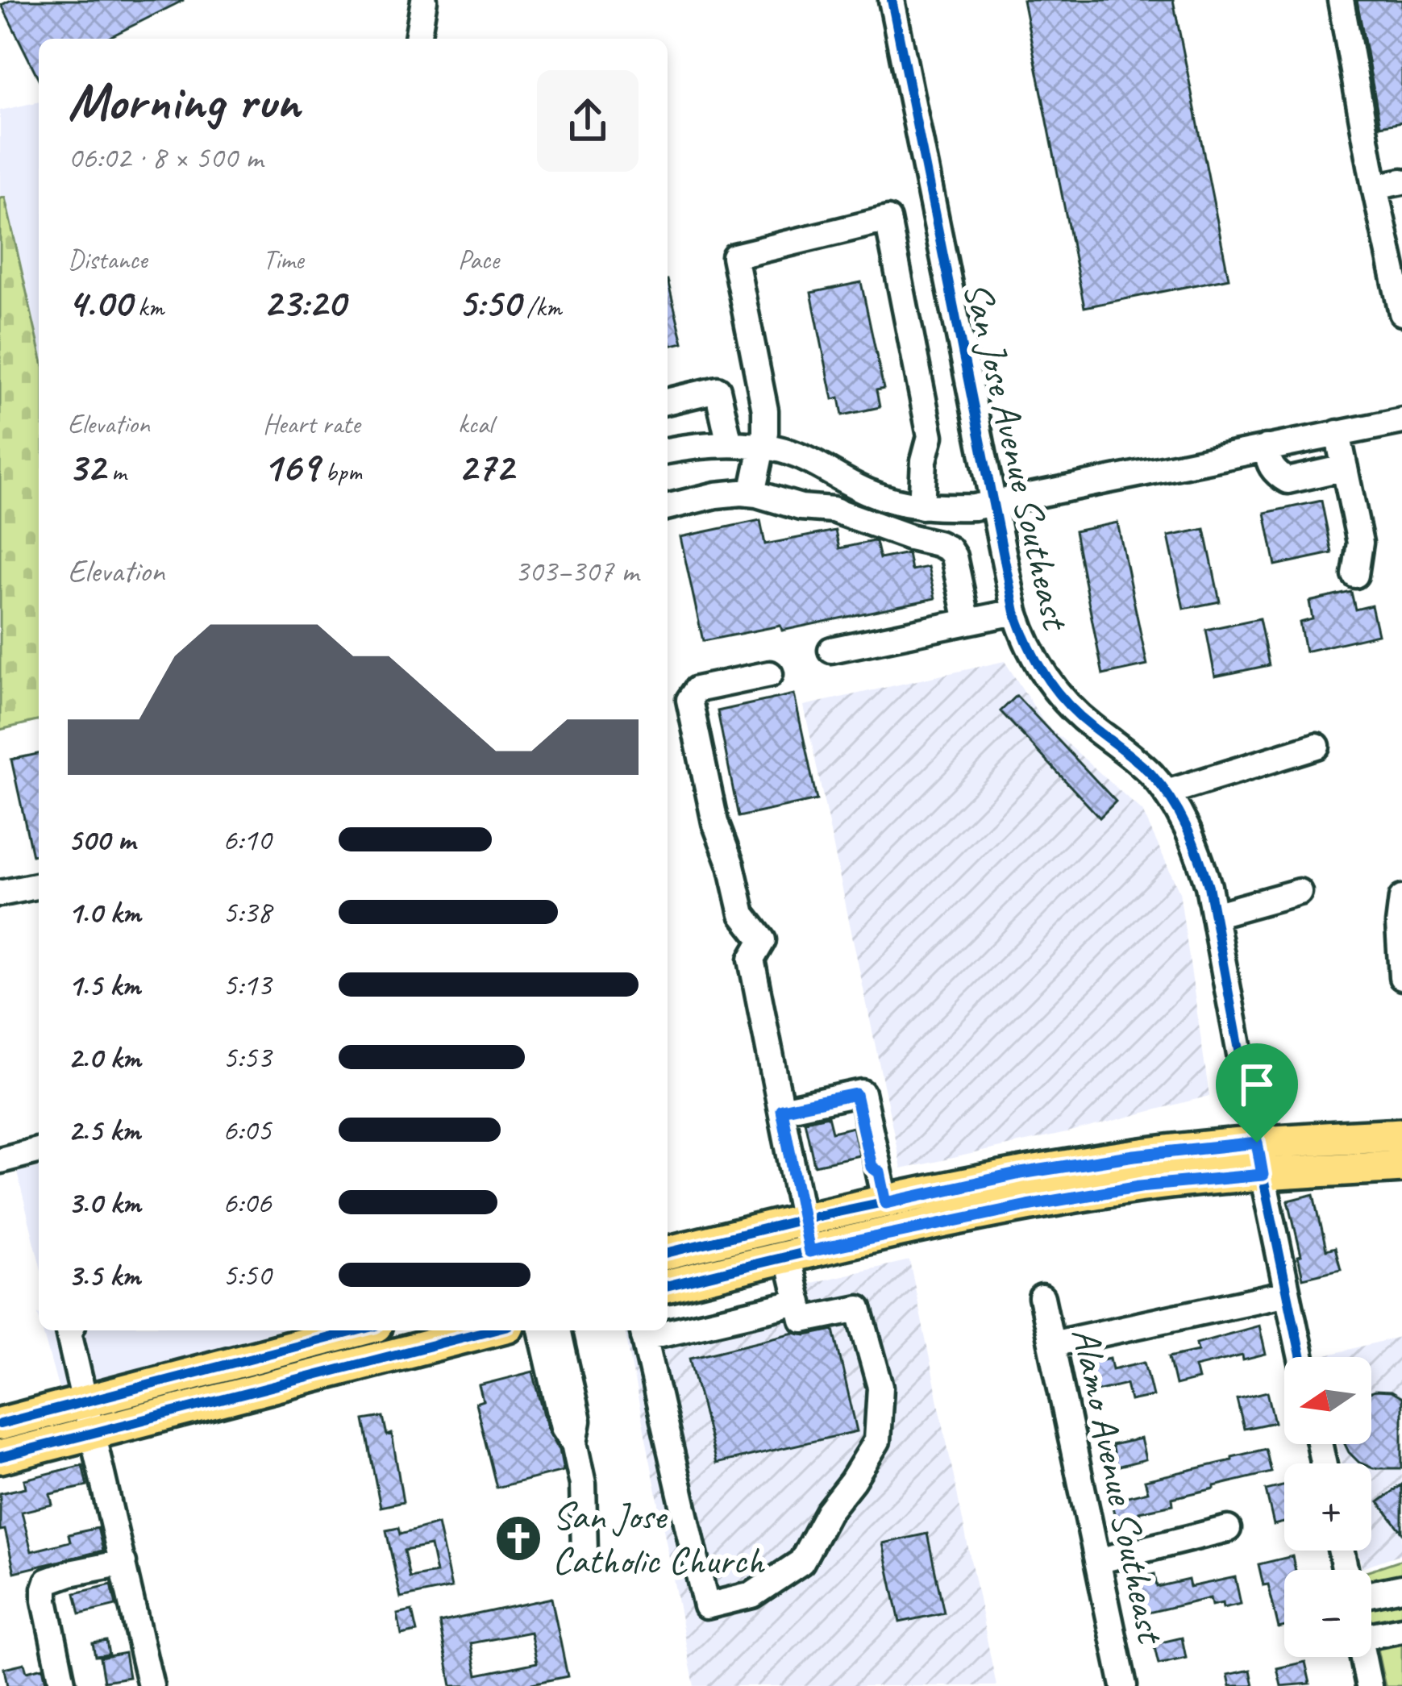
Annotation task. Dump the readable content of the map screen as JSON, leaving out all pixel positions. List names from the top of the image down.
{
  "streets": {
    "street": ["San Jose Avenue Southeast", "Alamo Avenue Southeast"]
  },
  "places": {
    "church": ["San Jose Catholic Church"]
  },
  "north": "left",
  "page": {
    "heading": ["Morning run", "06:02 · 8 × 500 m"],
    "stats": [
      ["Distance", "4.00 km"],
      ["Time", "23:20"],
      ["Pace", "5:50 /km"],
      ["Elevation", "32 m"],
      ["Heart rate", "169 bpm"],
      ["kcal", "272"]
    ],
    "chart": ["Elevation", "303–307 m"],
    "list": [
      {
        "name": "500 m",
        "note": "6:10"
      },
      {
        "name": "1.0 km",
        "note": "5:38"
      },
      {
        "name": "1.5 km",
        "note": "5:13"
      },
      {
        "name": "2.0 km",
        "note": "5:53"
      },
      {
        "name": "2.5 km",
        "note": "6:05"
      },
      {
        "name": "3.0 km",
        "note": "6:06"
      },
      {
        "name": "3.5 km",
        "note": "5:50"
      }
    ],
    "map_buttons": ["+", "−"]
  }
}
